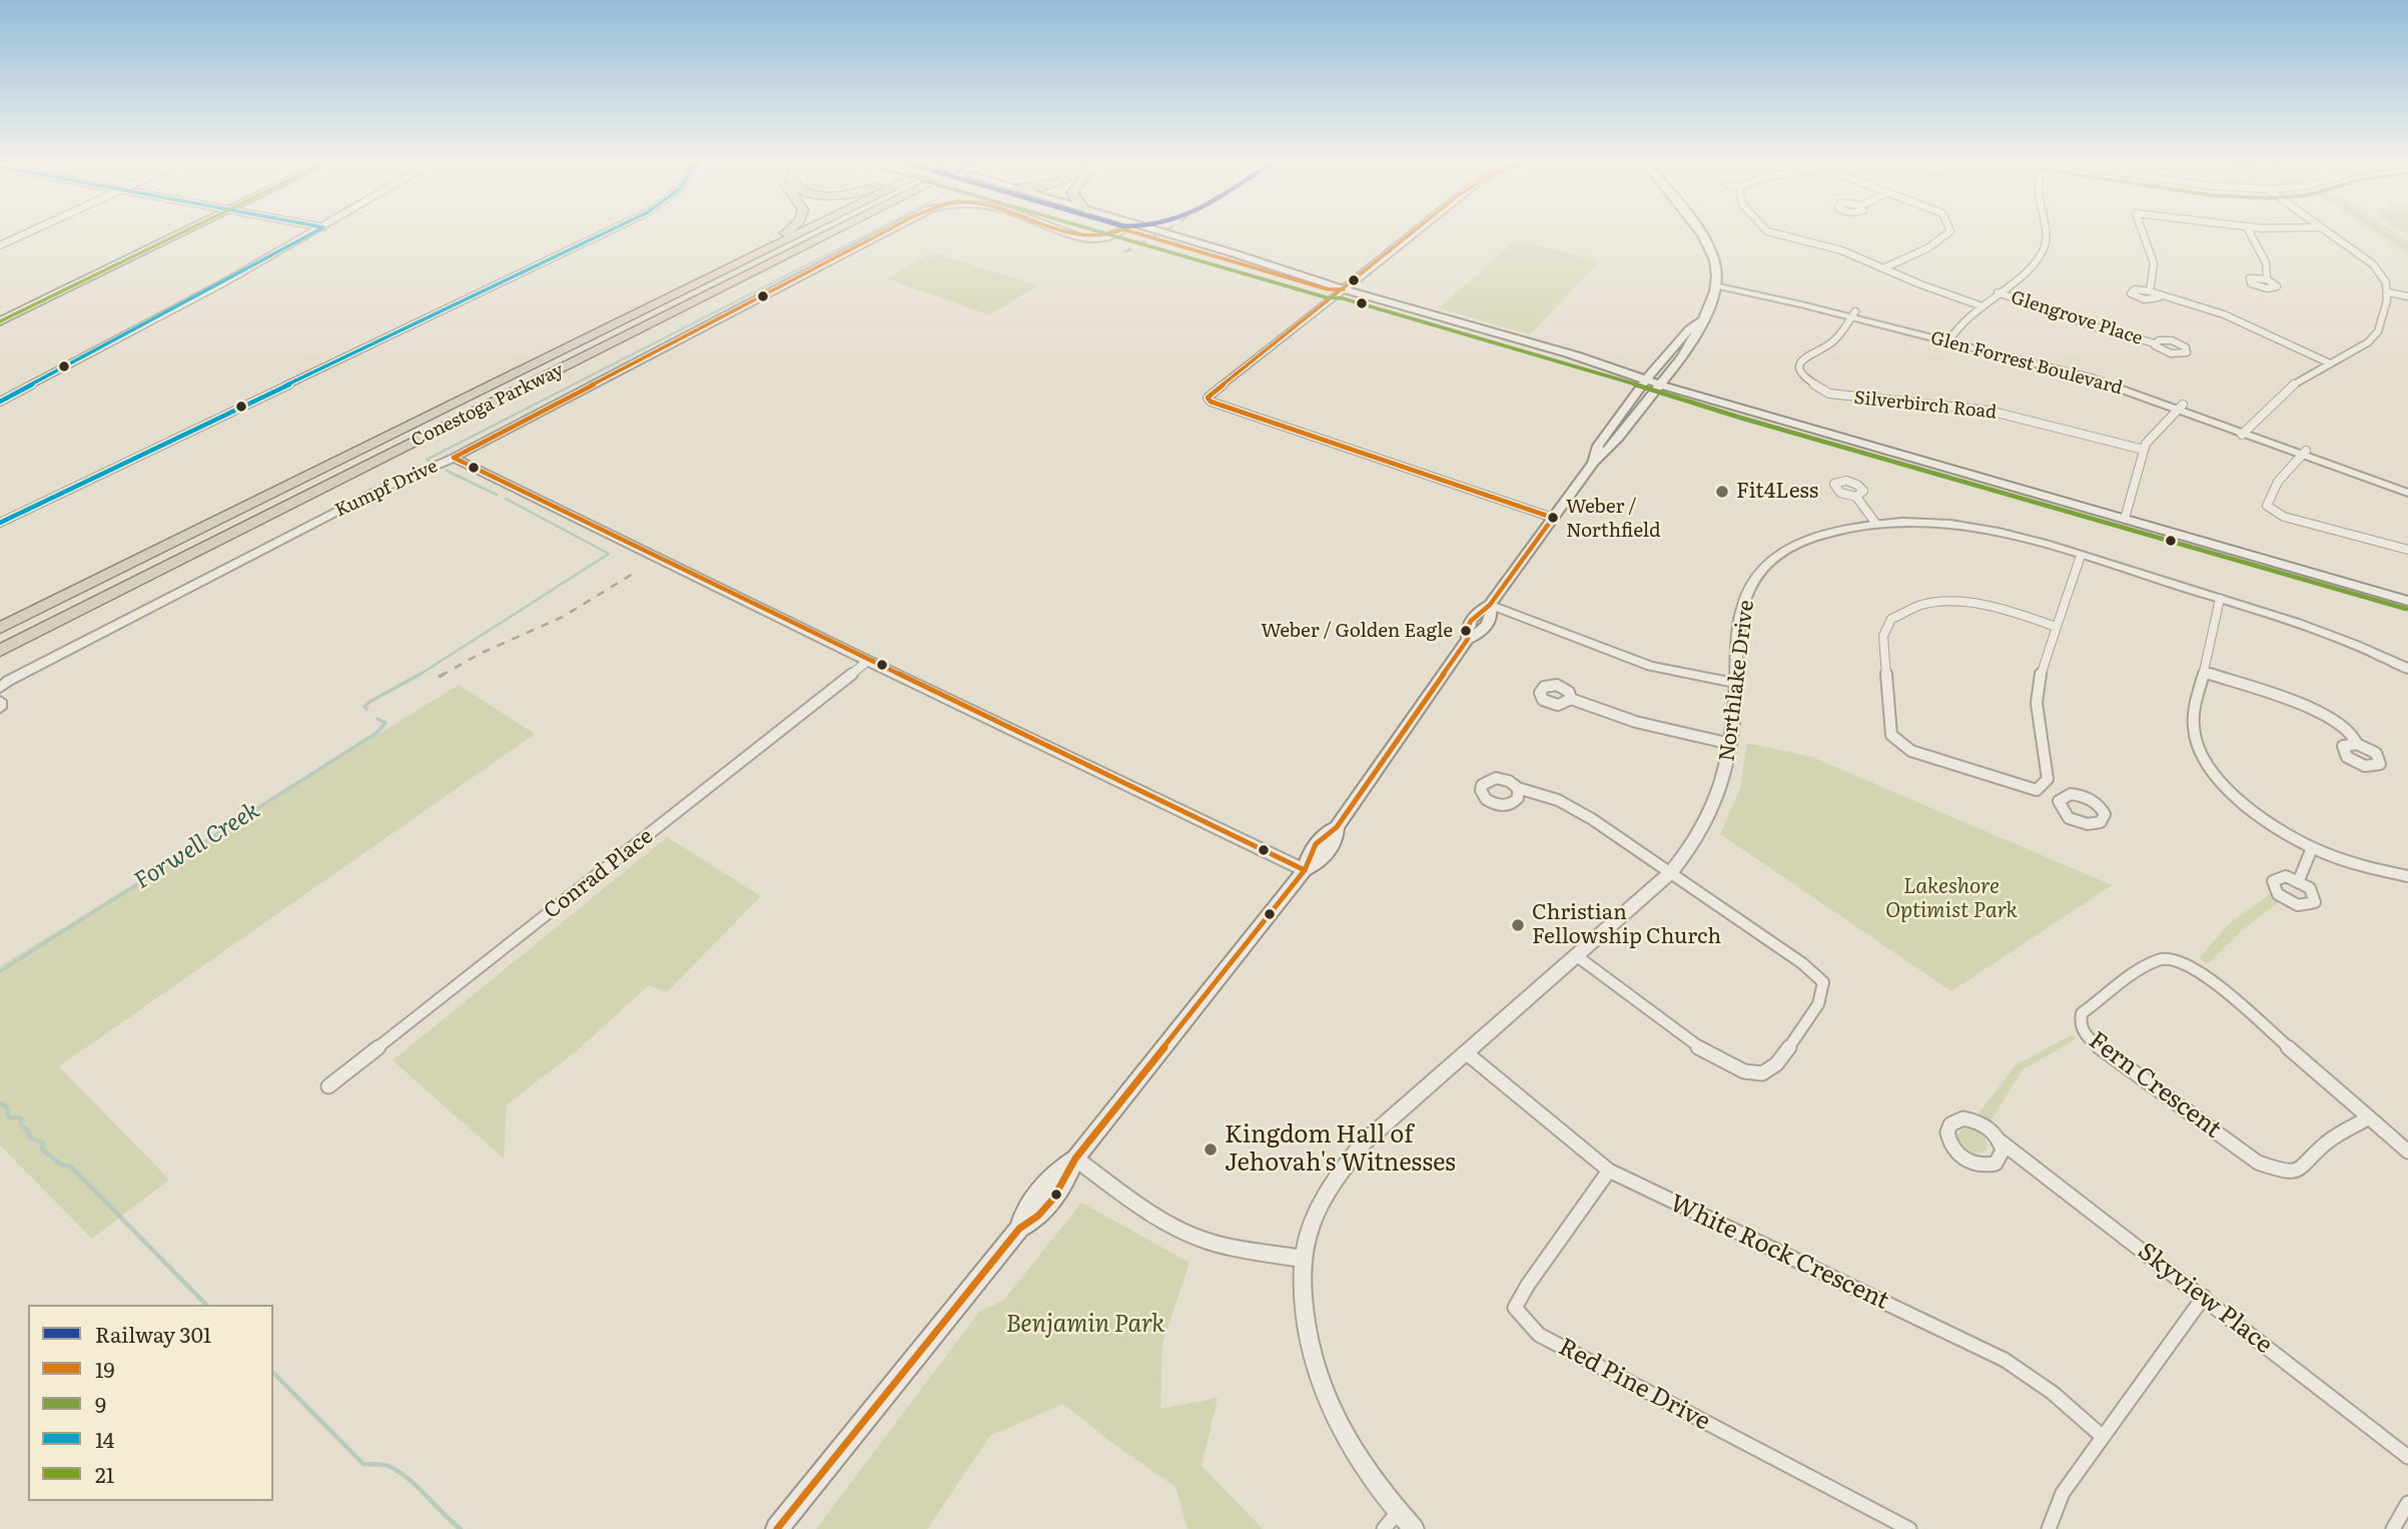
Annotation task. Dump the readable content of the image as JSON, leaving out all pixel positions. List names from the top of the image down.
{
  "streets": {
    "highway": ["Conestoga Parkway"],
    "street": [
      "Glengrove Place",
      "Glen Forrest Boulevard",
      "Silverbirch Road",
      "Kumpf Drive",
      "Northlake Drive",
      "Conrad Place",
      "Fern Crescent",
      "White Rock Crescent",
      "Skyview Place",
      "Red Pine Drive"
    ]
  },
  "crossings": [
    ["Glen Forrest Boulevard", "Silverbirch Road"],
    ["Northlake Drive", "White Rock Crescent"],
    ["White Rock Crescent", "Red Pine Drive"]
  ],
  "water": ["Forwell Creek"],
  "parks": ["Lakeshore Optimist Park", "Benjamin Park"],
  "places": [
    "Fit4Less",
    "Weber / Northfield",
    "Weber / Golden Eagle",
    "Christian Fellowship Church",
    "Kingdom Hall of Jehovah's Witnesses"
  ],
  "lines": [
    "transit line 19",
    "transit line 9",
    "transit line 14",
    "transit line 21"
  ],
  "legend": [
    "Railway 301",
    "19",
    "9",
    "14",
    "21"
  ]
}
